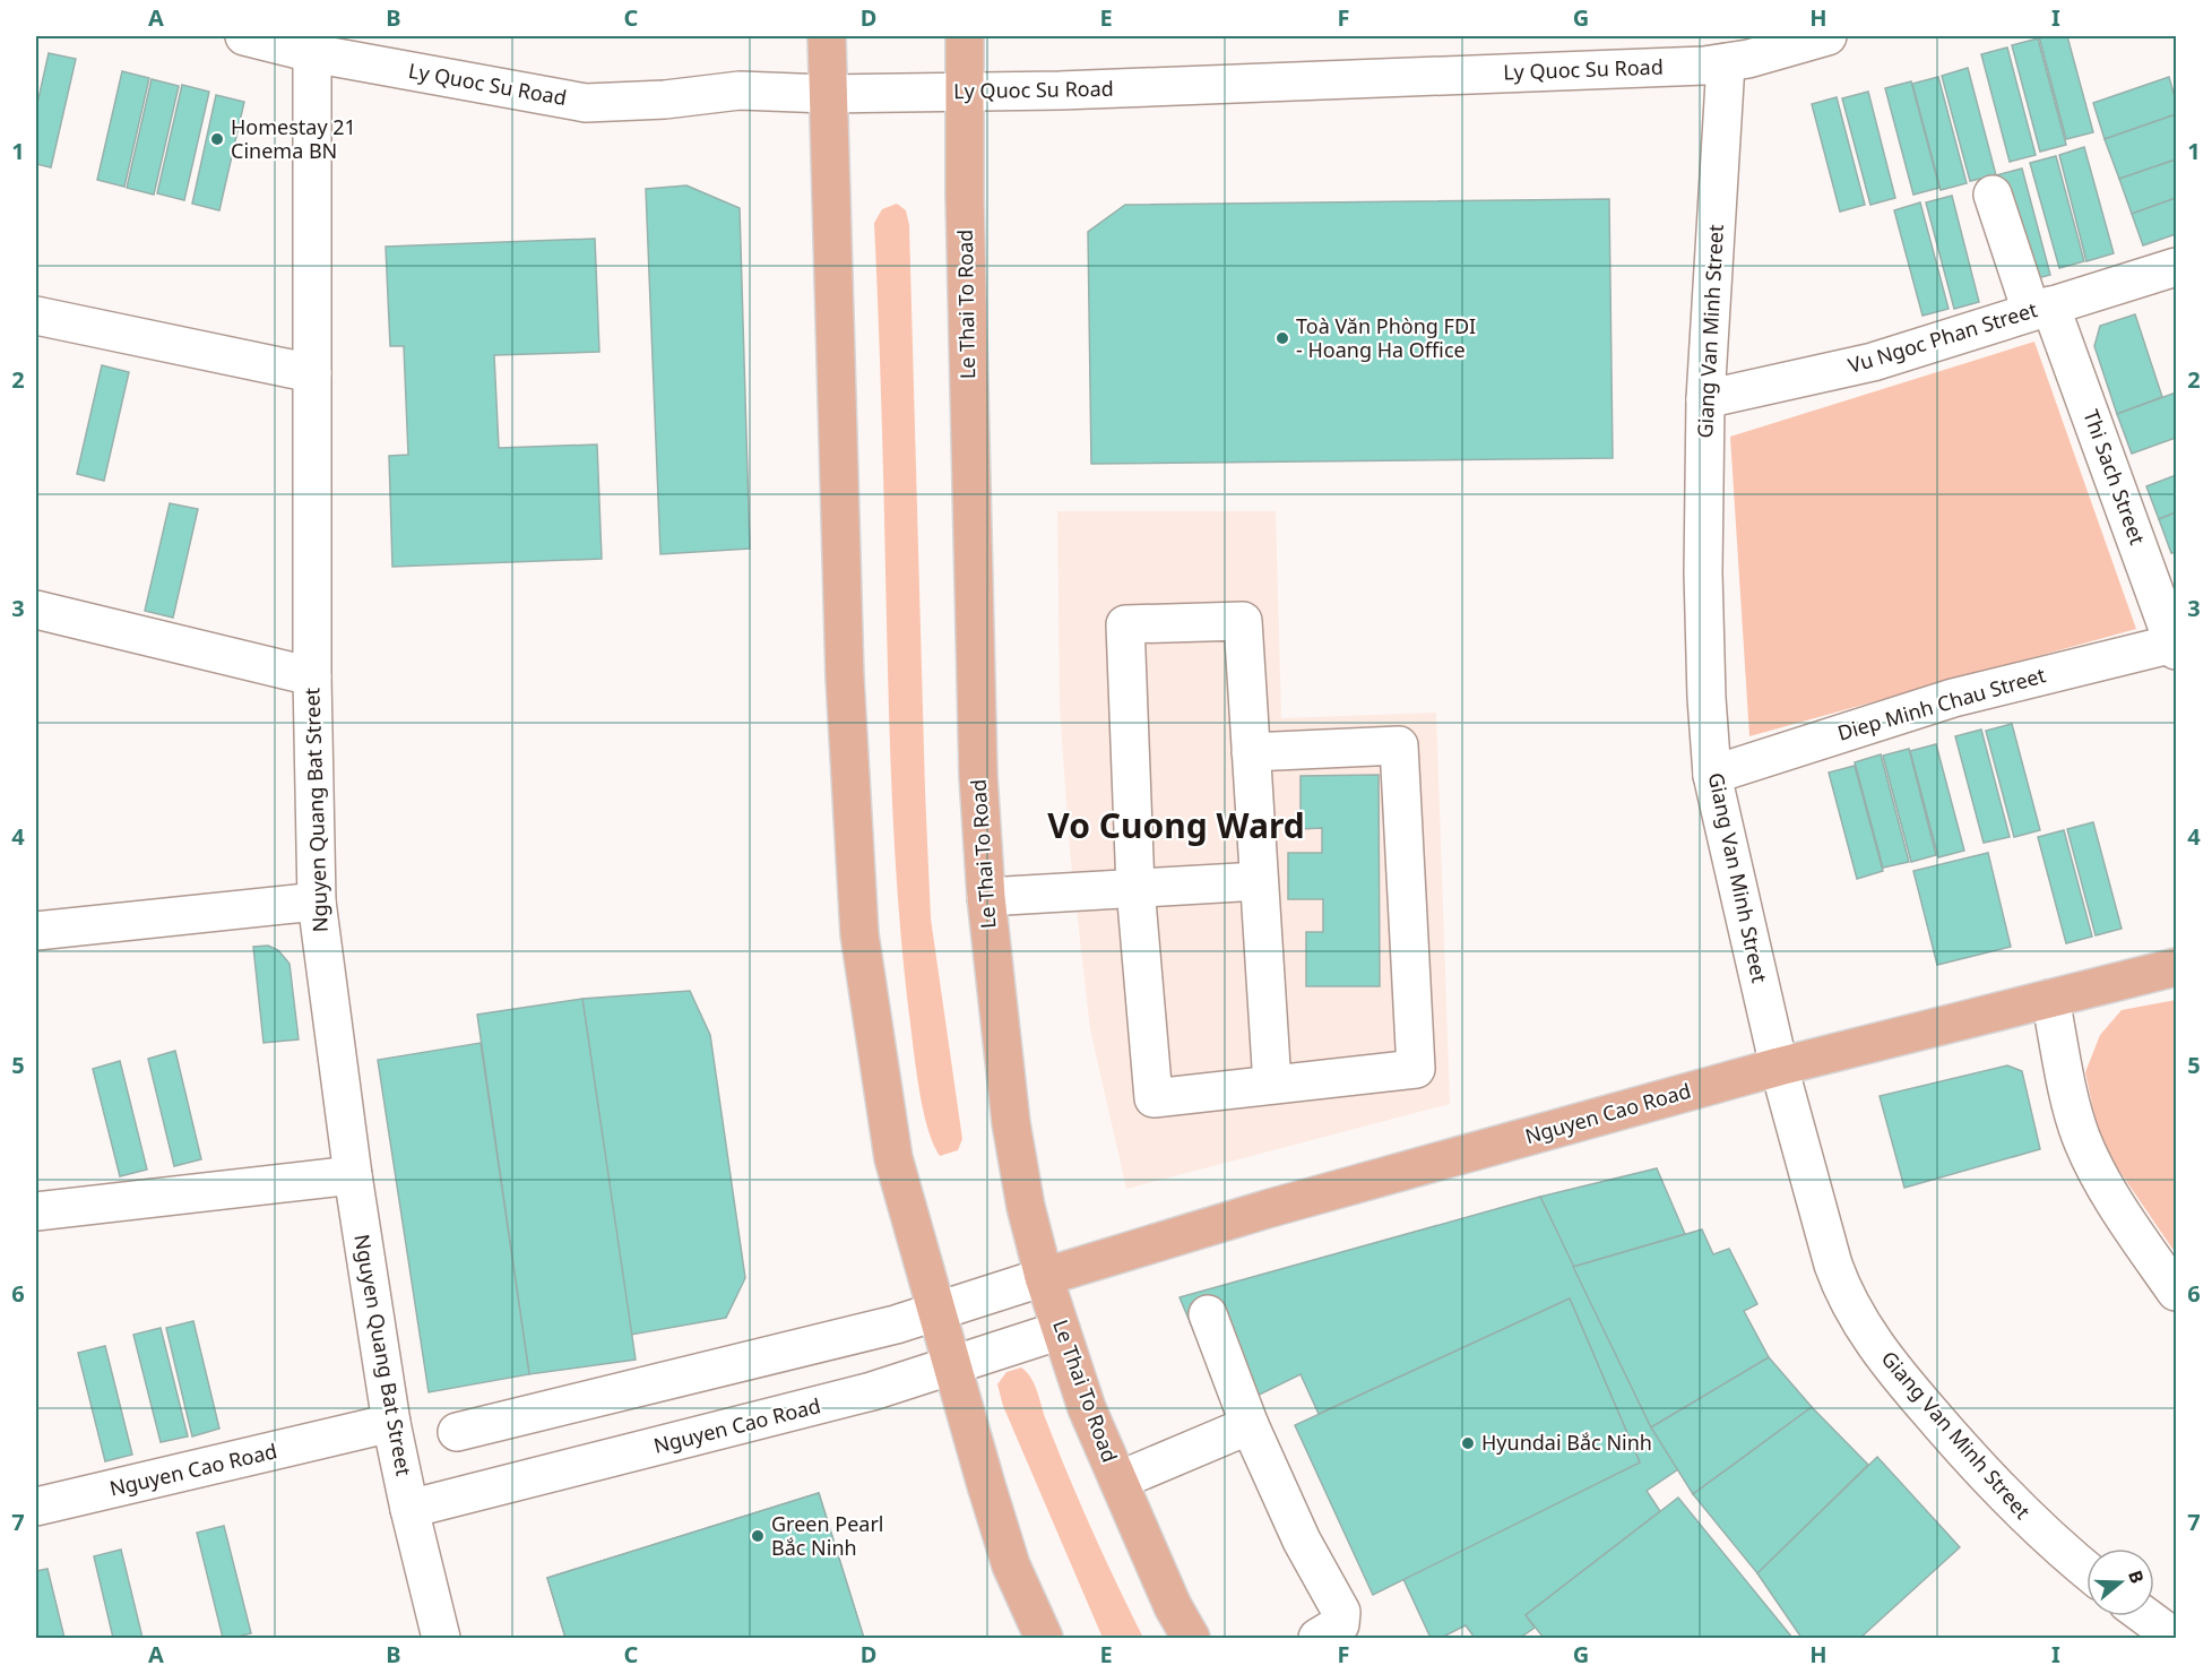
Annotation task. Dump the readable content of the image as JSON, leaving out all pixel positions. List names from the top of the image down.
{
  "streets": {
    "main road": ["Le Thai To Road", "Nguyen Cao Road"],
    "street": [
      "Ly Quoc Su Road",
      "Giang Van Minh Street",
      "Vu Ngoc Phan Street",
      "Thi Sach Street",
      "Diep Minh Chau Street",
      "Nguyen Quang Bat Street"
    ]
  },
  "crossings": [
    ["Ly Quoc Su Road", "Le Thai To Road"],
    ["Ly Quoc Su Road", "Giang Van Minh Street"],
    ["Ly Quoc Su Road", "Nguyen Quang Bat Street"],
    ["Le Thai To Road", "Nguyen Cao Road"],
    ["Giang Van Minh Street", "Vu Ngoc Phan Street"],
    ["Giang Van Minh Street", "Diep Minh Chau Street"],
    ["Giang Van Minh Street", "Nguyen Cao Road"],
    ["Vu Ngoc Phan Street", "Thi Sach Street"],
    ["Thi Sach Street", "Diep Minh Chau Street"],
    ["Nguyen Quang Bat Street", "Nguyen Cao Road"]
  ],
  "districts": ["Vo Cuong Ward"],
  "places": [
    "Homestay 21 Cinema BN",
    "Toà Văn Phòng FDI - Hoang Ha Office",
    "Hyundai Bắc Ninh",
    "Green Pearl Bắc Ninh"
  ],
  "north": "right",
  "grid": {
    "columns": [
      "A",
      "B",
      "C",
      "D",
      "E",
      "F",
      "G",
      "H",
      "I"
    ],
    "rows": [
      "1",
      "2",
      "3",
      "4",
      "5",
      "6",
      "7"
    ]
  }
}
